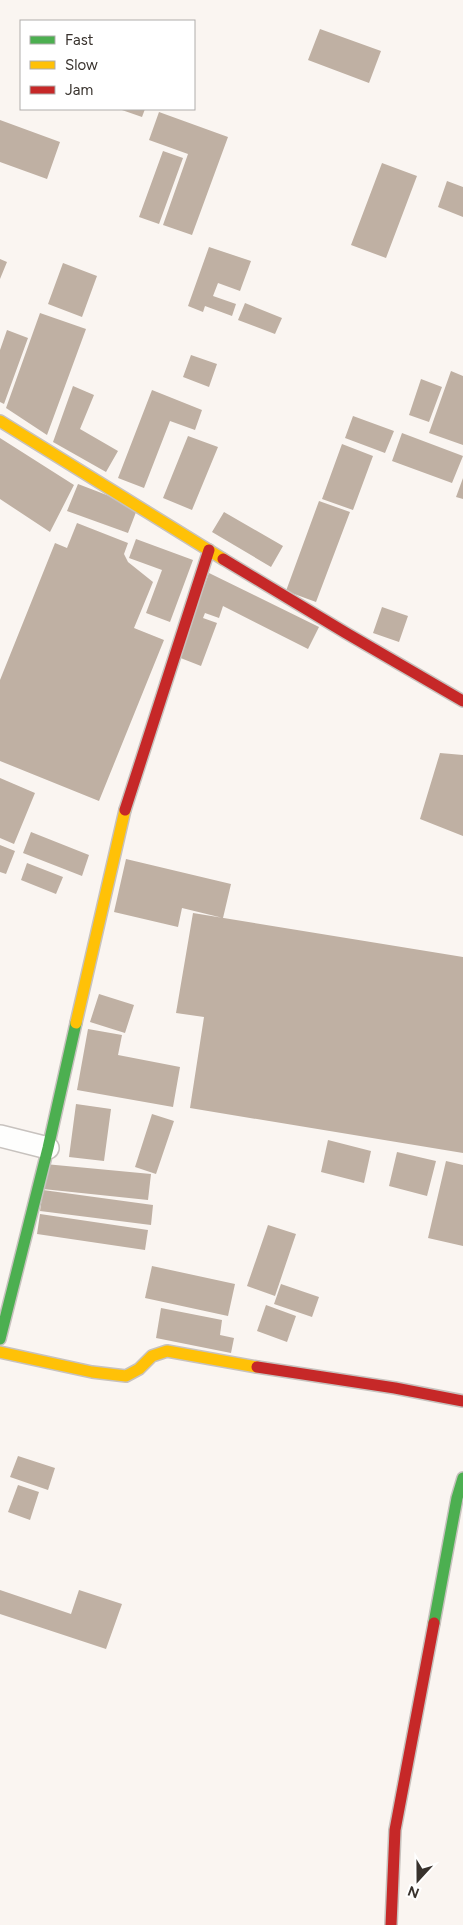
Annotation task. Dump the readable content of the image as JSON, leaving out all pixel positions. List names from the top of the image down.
{
  "legend": ["Fast", "Slow", "Jam"],
  "north": "bottom"
}
